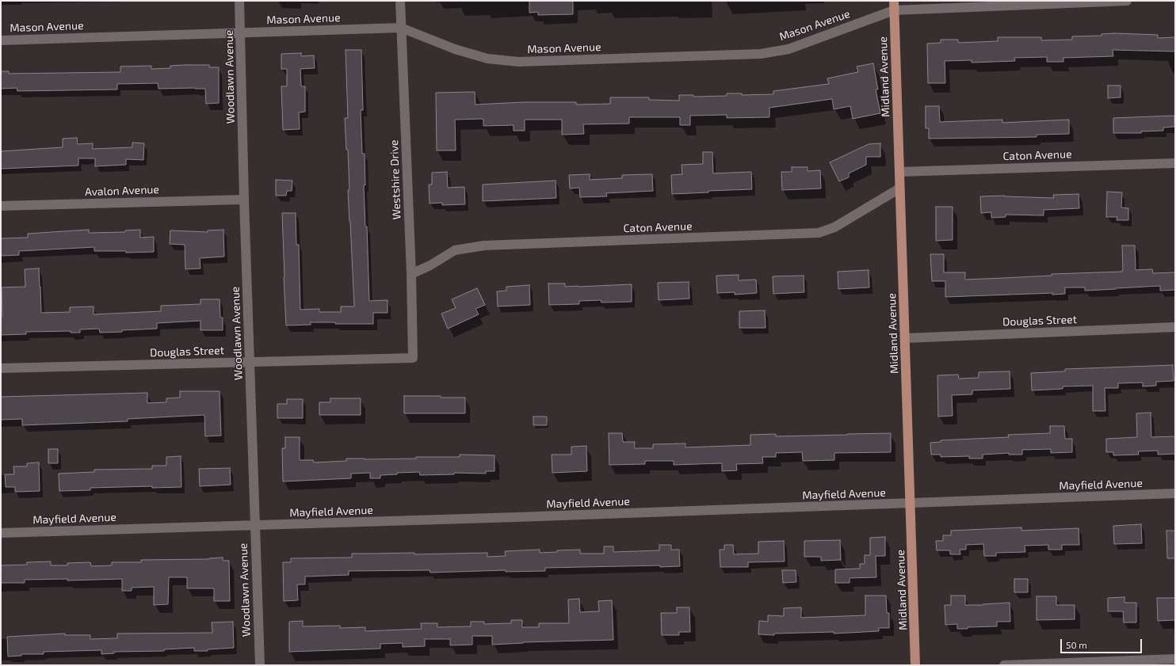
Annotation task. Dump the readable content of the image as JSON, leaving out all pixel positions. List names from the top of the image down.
{
  "streets": {
    "main road": ["Midland Avenue"],
    "street": [
      "Mason Avenue",
      "Woodlawn Avenue",
      "Caton Avenue",
      "Westshire Drive",
      "Avalon Avenue",
      "Douglas Street",
      "Mayfield Avenue"
    ]
  },
  "crossings": [
    ["Mason Avenue", "Woodlawn Avenue"],
    ["Mason Avenue", "Midland Avenue"],
    ["Mason Avenue", "Westshire Drive"],
    ["Woodlawn Avenue", "Avalon Avenue"],
    ["Woodlawn Avenue", "Douglas Street"],
    ["Woodlawn Avenue", "Mayfield Avenue"],
    ["Midland Avenue", "Caton Avenue"],
    ["Midland Avenue", "Douglas Street"],
    ["Midland Avenue", "Mayfield Avenue"],
    ["Caton Avenue", "Westshire Drive"],
    ["Westshire Drive", "Douglas Street"]
  ],
  "scale_bar": "50 m"
}
